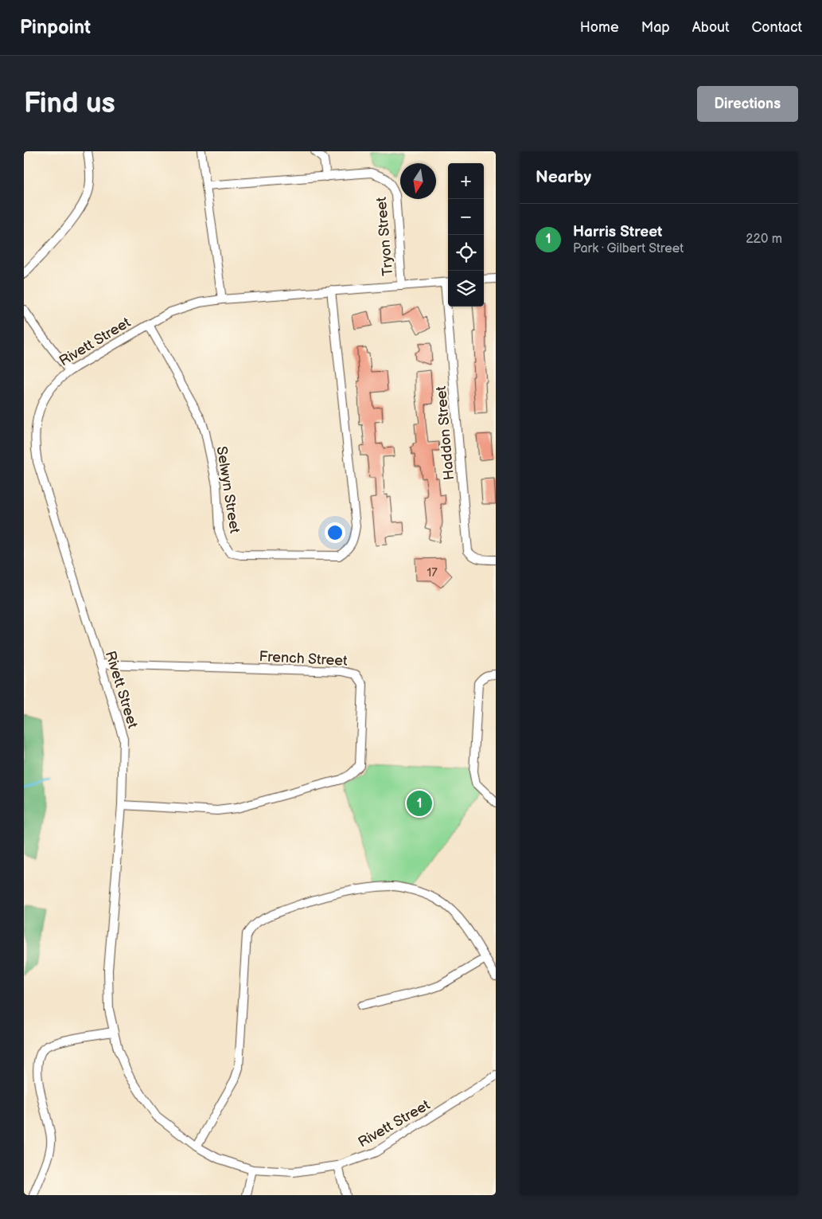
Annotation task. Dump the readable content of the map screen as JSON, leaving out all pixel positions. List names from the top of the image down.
{
  "streets": {
    "street": [
      "Tryon Street",
      "Rivett Street",
      "Haddon Street",
      "Selwyn Street",
      "French Street"
    ]
  },
  "crossings": [
    ["Tryon Street", "Rivett Street"],
    ["Rivett Street", "Selwyn Street"],
    ["Rivett Street", "French Street"]
  ],
  "house_numbers": ["17"],
  "north": "bottom",
  "page": {
    "header": "Pinpoint",
    "nav": [
      "Home",
      "Map",
      "About",
      "Contact"
    ],
    "buttons": "Directions",
    "title": "Find us",
    "heading": "Nearby",
    "map_buttons": ["+", "−"],
    "list": [
      {
        "mark": "1",
        "name": "Harris Street",
        "note": "Park · Gilbert Street",
        "value": "220 m"
      }
    ],
    "pins": "1"
  }
}
